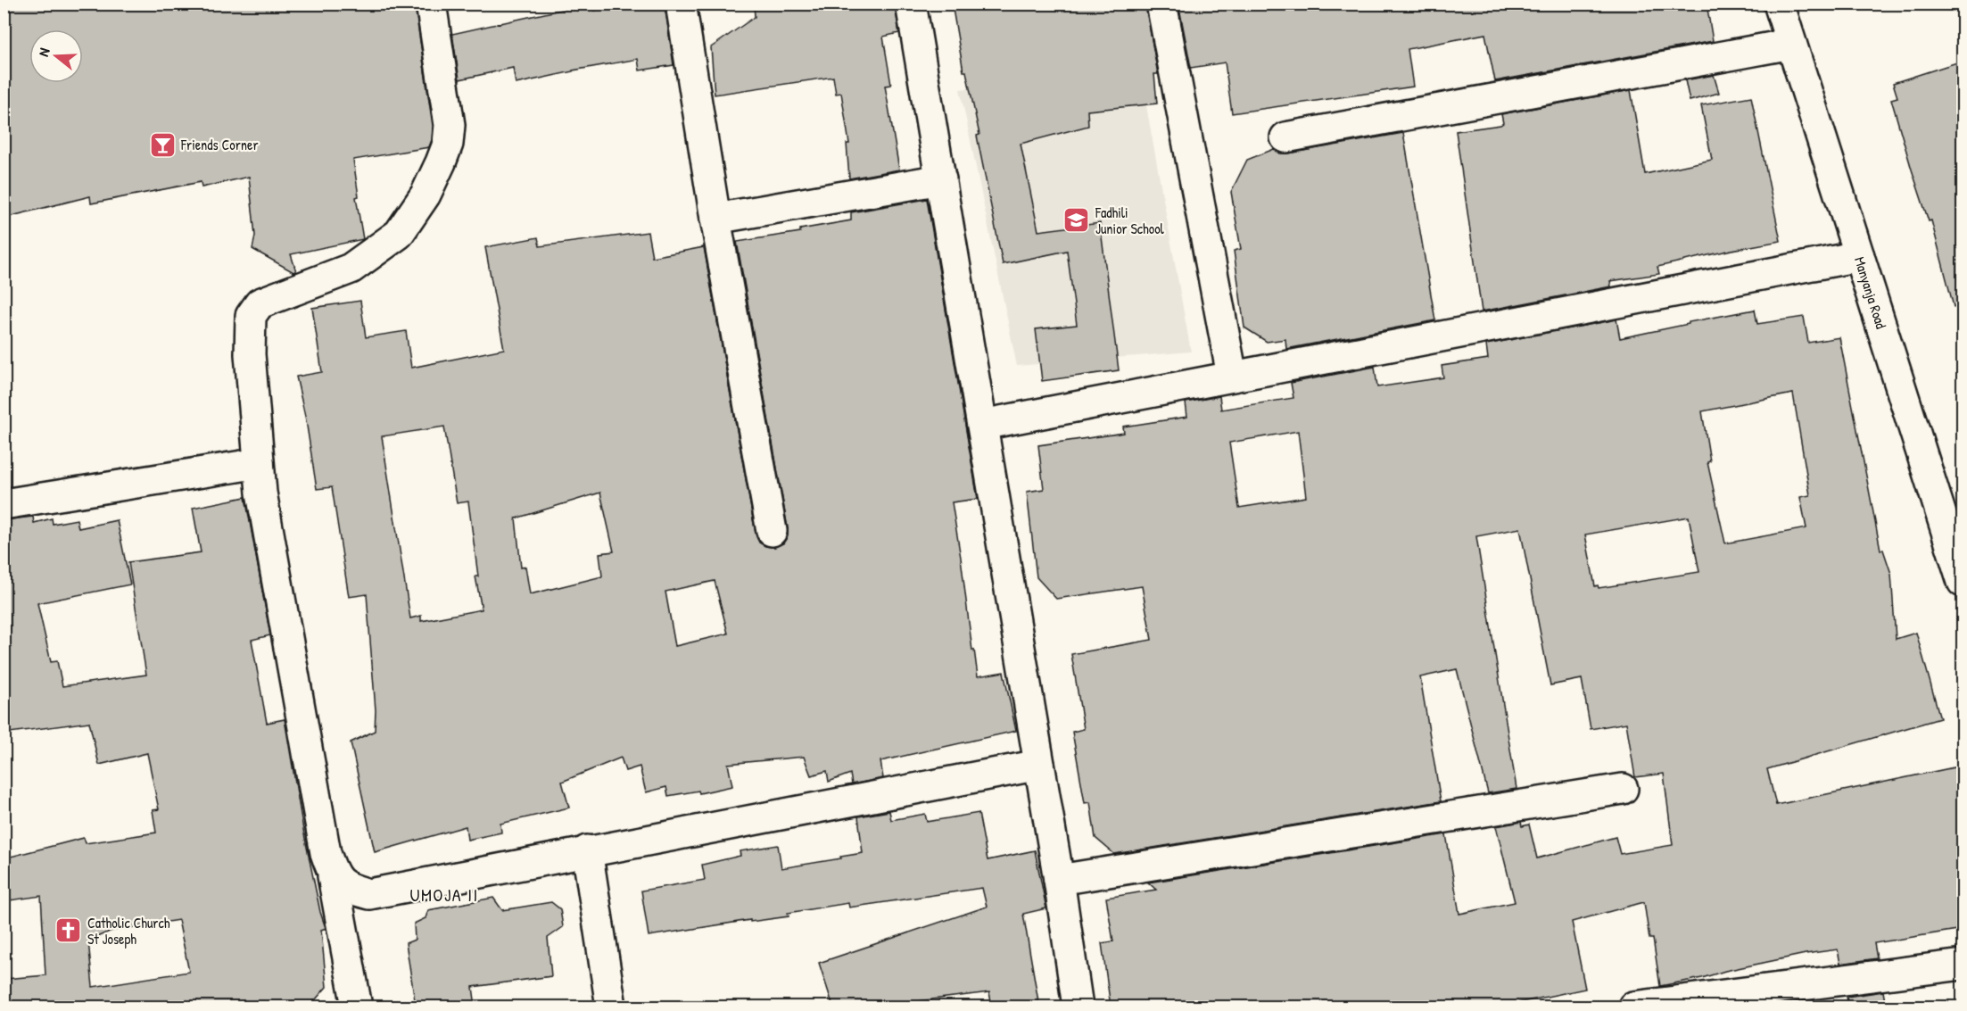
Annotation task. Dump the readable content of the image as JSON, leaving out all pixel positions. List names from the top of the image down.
{
  "streets": {
    "street": ["Manyanja Road"]
  },
  "districts": ["UMOJA II"],
  "places": {
    "bar": ["Friends Corner"],
    "school or university": ["Fadhili Junior School"],
    "church": ["Catholic Church St Joseph"]
  },
  "north": "left"
}
